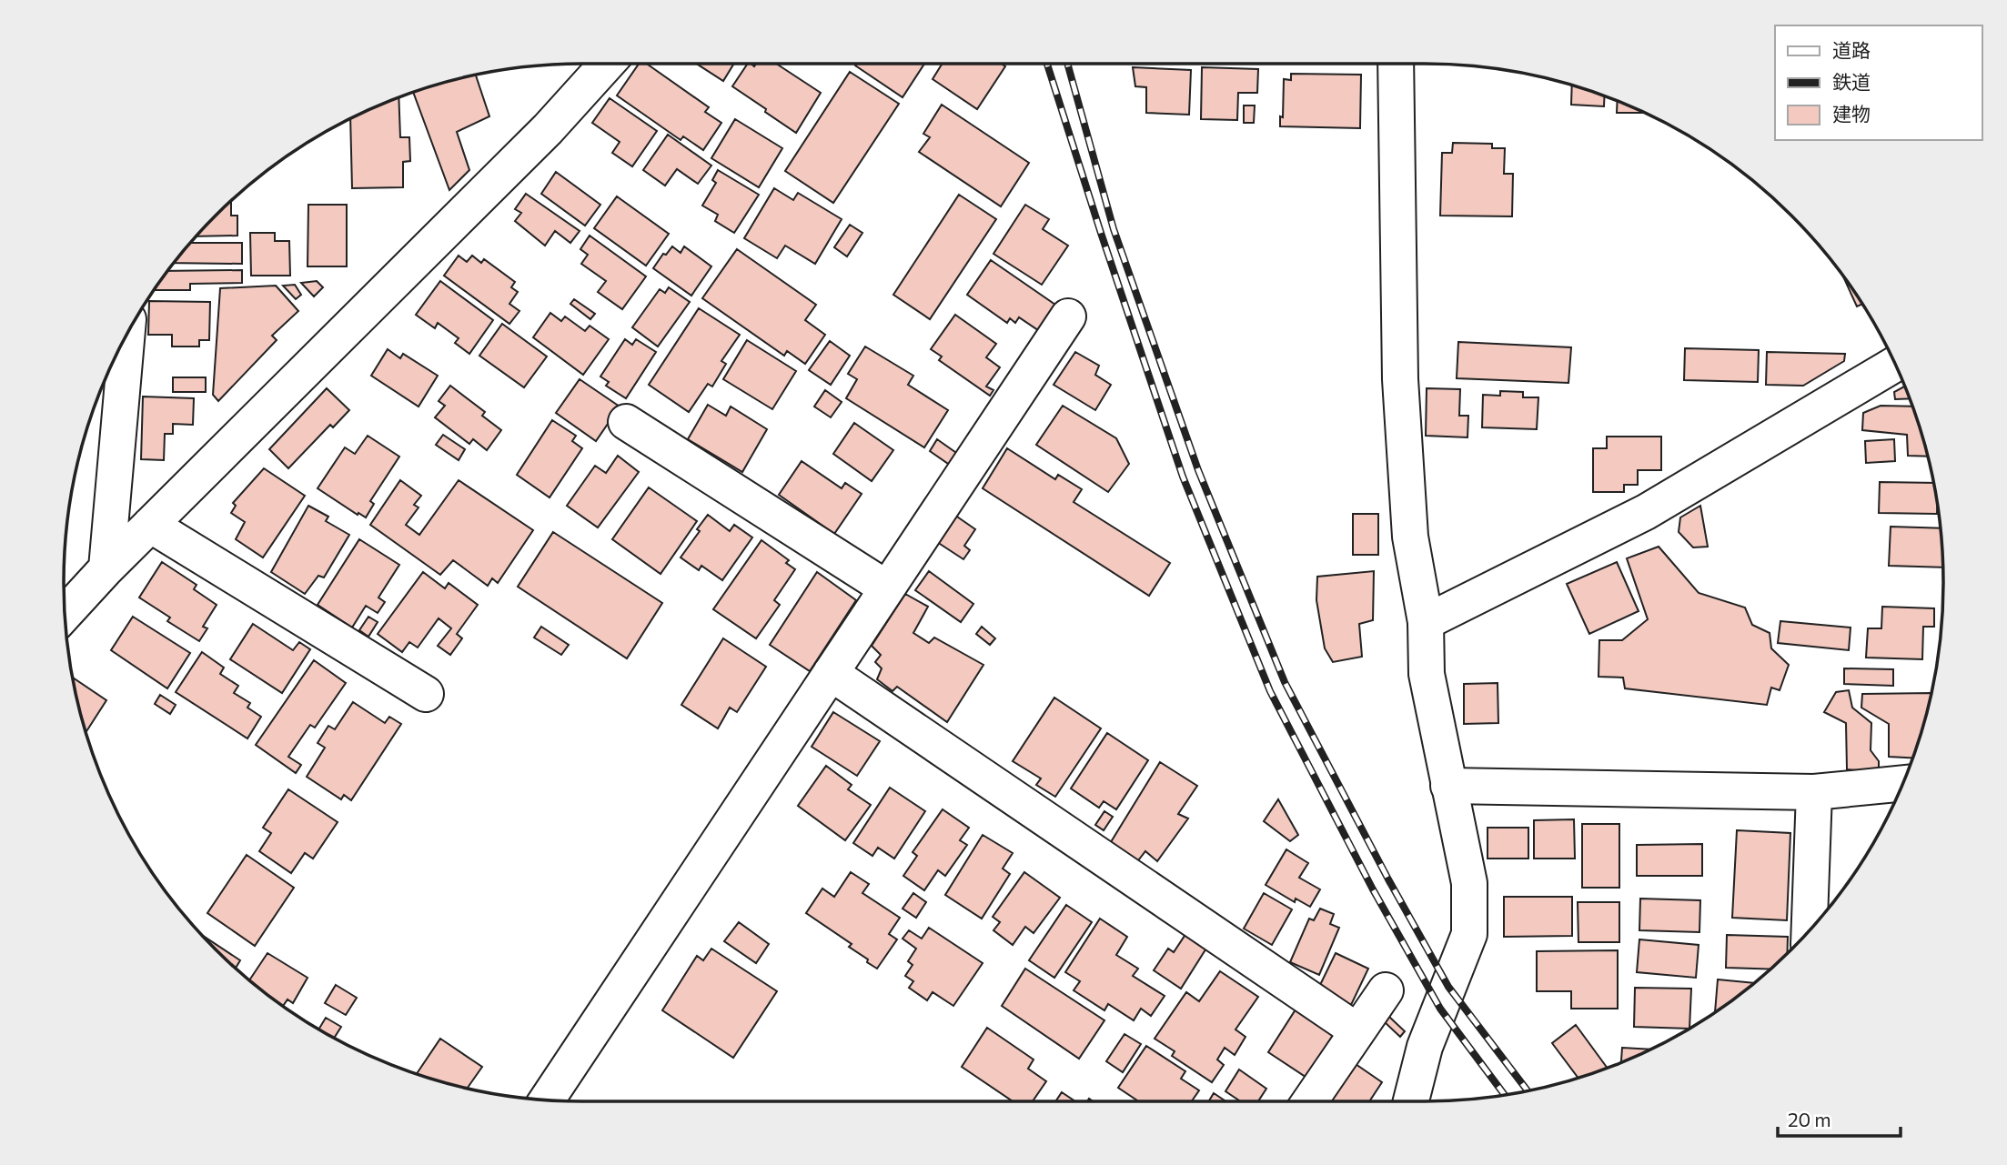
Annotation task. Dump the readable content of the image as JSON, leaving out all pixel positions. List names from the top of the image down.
{
  "legend": ["道路", "鉄道", "建物"],
  "scale_bar": "20 m"
}
